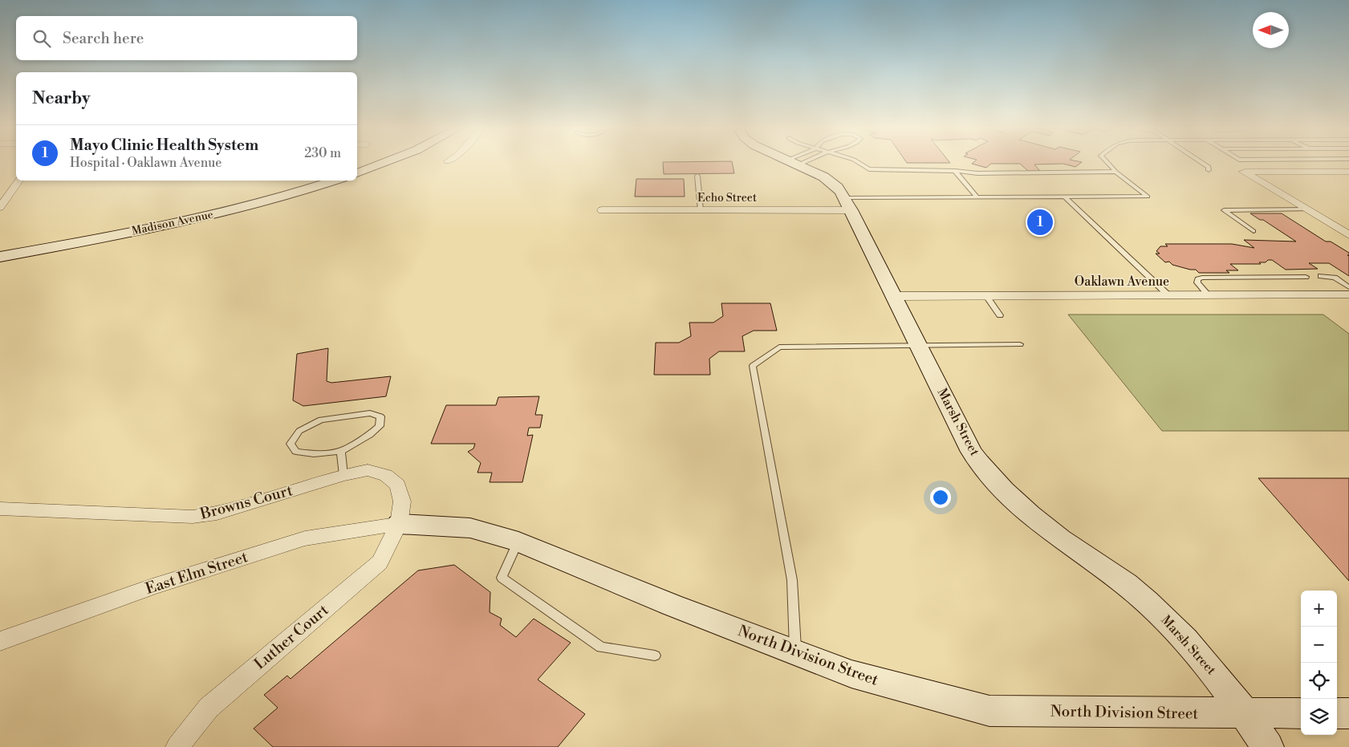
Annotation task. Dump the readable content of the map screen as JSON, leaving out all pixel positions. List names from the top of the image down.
{
  "streets": {
    "street": [
      "Echo Street",
      "Madison Avenue",
      "Oaklawn Avenue",
      "Marsh Street",
      "Browns Court",
      "East Elm Street",
      "Luther Court",
      "North Division Street"
    ]
  },
  "crossings": [
    ["Echo Street", "Marsh Street"],
    ["Oaklawn Avenue", "Marsh Street"],
    ["Marsh Street", "North Division Street"],
    ["Browns Court", "East Elm Street"],
    ["Browns Court", "Luther Court"],
    ["Browns Court", "North Division Street"],
    ["East Elm Street", "Luther Court"],
    ["East Elm Street", "North Division Street"],
    ["Luther Court", "North Division Street"]
  ],
  "north": "left",
  "page": {
    "search": "Search here",
    "heading": "Nearby",
    "list": [
      {
        "mark": "1",
        "name": "Mayo Clinic Health System",
        "note": "Hospital · Oaklawn Avenue",
        "value": "230 m"
      }
    ],
    "pins": "1",
    "map_buttons": ["+", "−"]
  }
}
